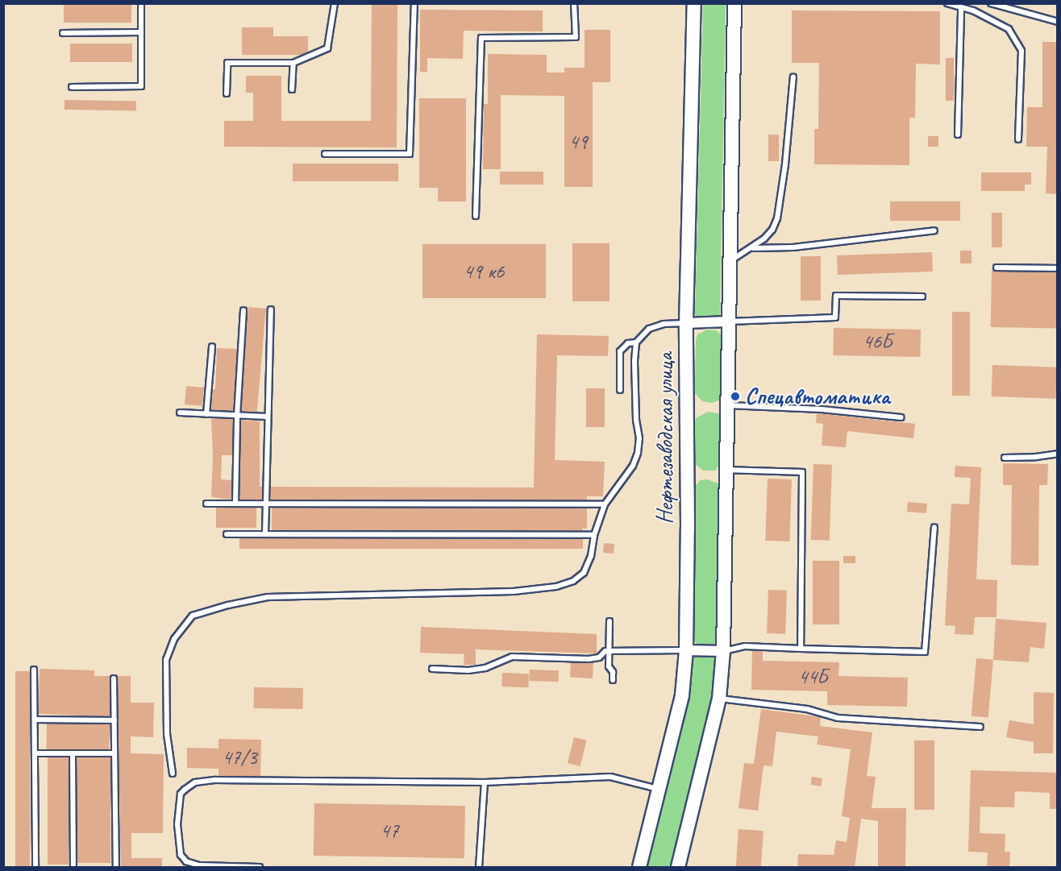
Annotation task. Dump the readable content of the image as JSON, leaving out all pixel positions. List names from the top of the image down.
{
  "streets": {
    "main road": ["Нефтезаводская улица"]
  },
  "places": ["Спецавтоматика"],
  "house_numbers": [
    "49",
    "49 к6",
    "46Б",
    "44Б",
    "47/3",
    "47"
  ]
}
